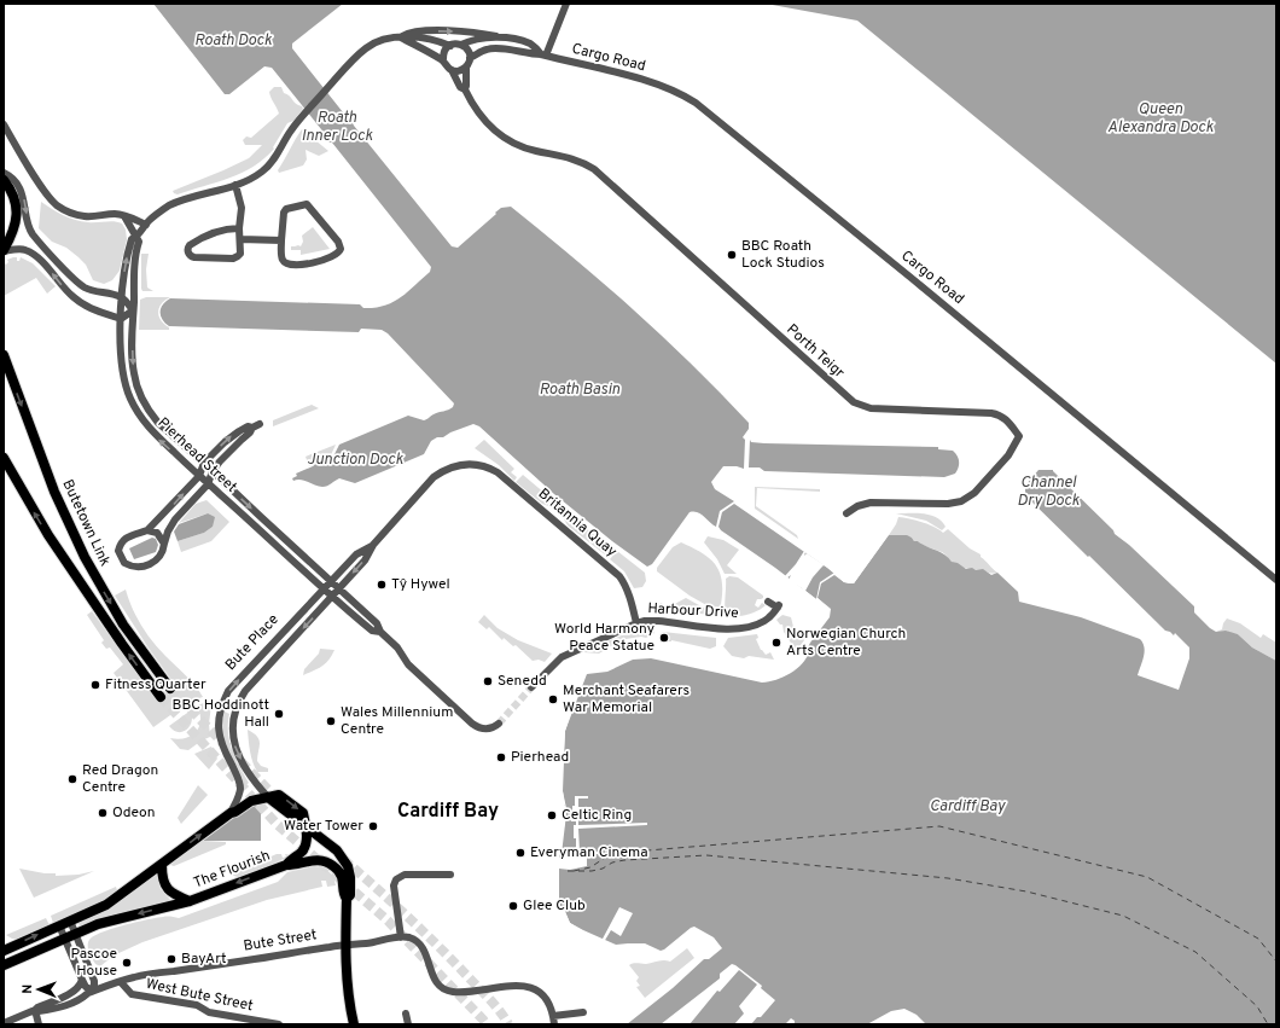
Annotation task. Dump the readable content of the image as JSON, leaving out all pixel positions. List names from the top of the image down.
{
  "streets": {
    "main road": ["Butetown Link", "The Flourish"],
    "street": [
      "Cargo Road",
      "Porth Teigr",
      "Pierhead Street",
      "Britannia Quay",
      "Harbour Drive",
      "Bute Place",
      "Bute Street",
      "West Bute Street"
    ]
  },
  "crossings": [
    ["Pierhead Street", "Bute Place"],
    ["Britannia Quay", "Harbour Drive"],
    ["Britannia Quay", "Bute Place"],
    ["Bute Street", "West Bute Street"]
  ],
  "districts": ["Cardiff Bay"],
  "water": [
    "Roath Dock",
    "Queen Alexandra Dock",
    "Roath Inner Lock",
    "Roath Basin",
    "Junction Dock",
    "Channel Dry Dock",
    "Cardiff Bay"
  ],
  "places": [
    "BBC Roath Lock Studios",
    "Tŷ Hywel",
    "World Harmony Peace Statue",
    "Norwegian Church Arts Centre",
    "Senedd",
    "Fitness Quarter",
    "Merchant Seafarers War Memorial",
    "BBC Hoddinott Hall",
    "Wales Millennium Centre",
    "Pierhead",
    "Red Dragon Centre",
    "Odeon",
    "Celtic Ring",
    "Water Tower",
    "Everyman Cinema",
    "Glee Club",
    "BayArt",
    "Pascoe House"
  ],
  "north": "left"
}
